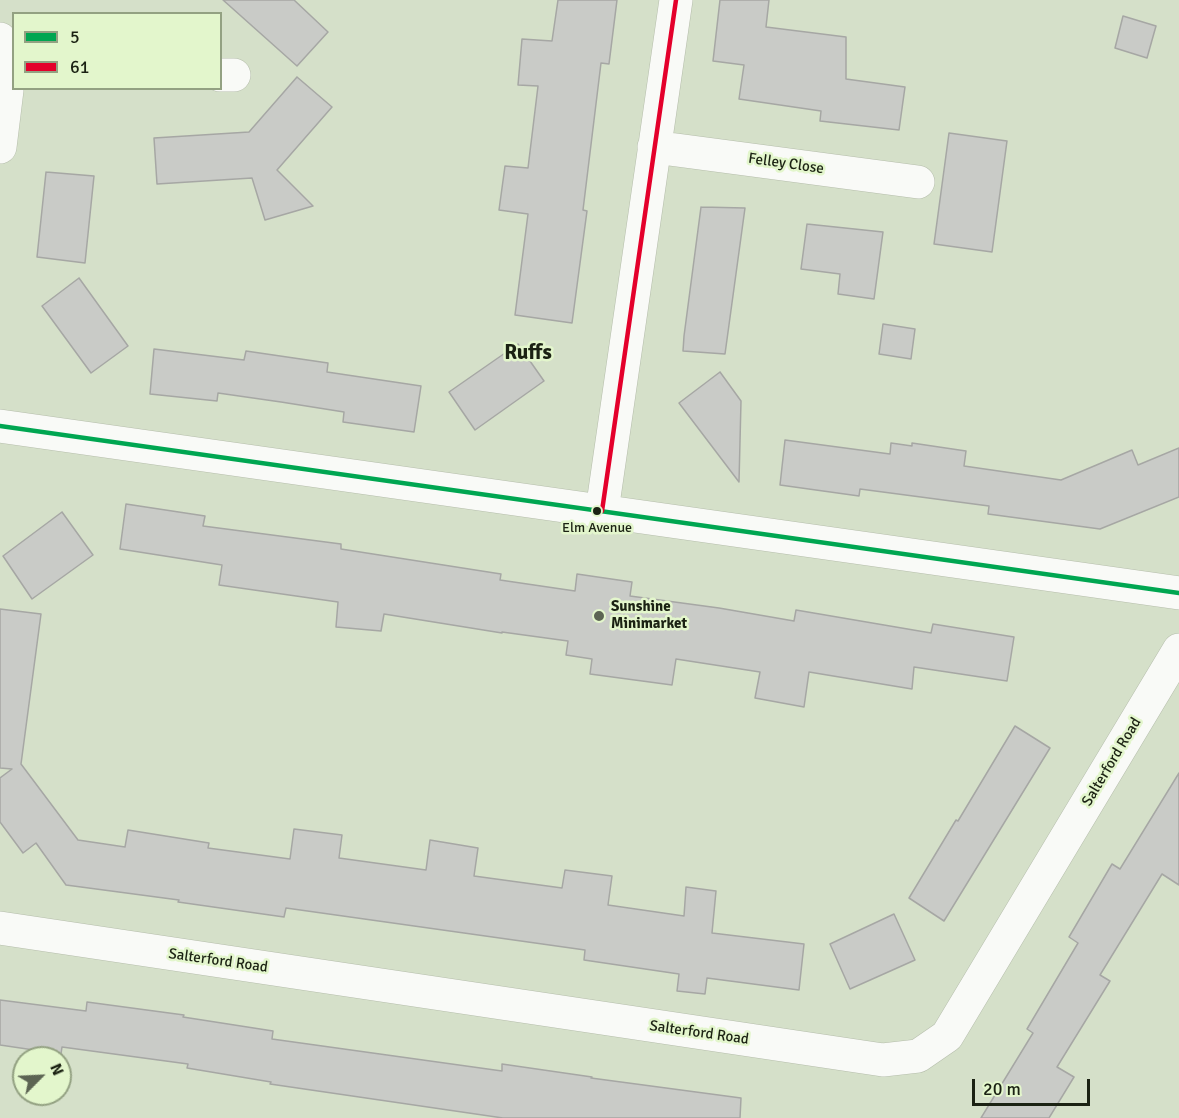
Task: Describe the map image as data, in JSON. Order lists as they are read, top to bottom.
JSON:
{
  "streets": {
    "street": ["Felley Close", "Salterford Road"]
  },
  "districts": ["Ruffs"],
  "places": ["Elm Avenue", "Sunshine Minimarket"],
  "lines": ["transit line 61", "transit line 5"],
  "legend": ["5", "61"],
  "scale_bar": "20 m",
  "north": "top right"
}
